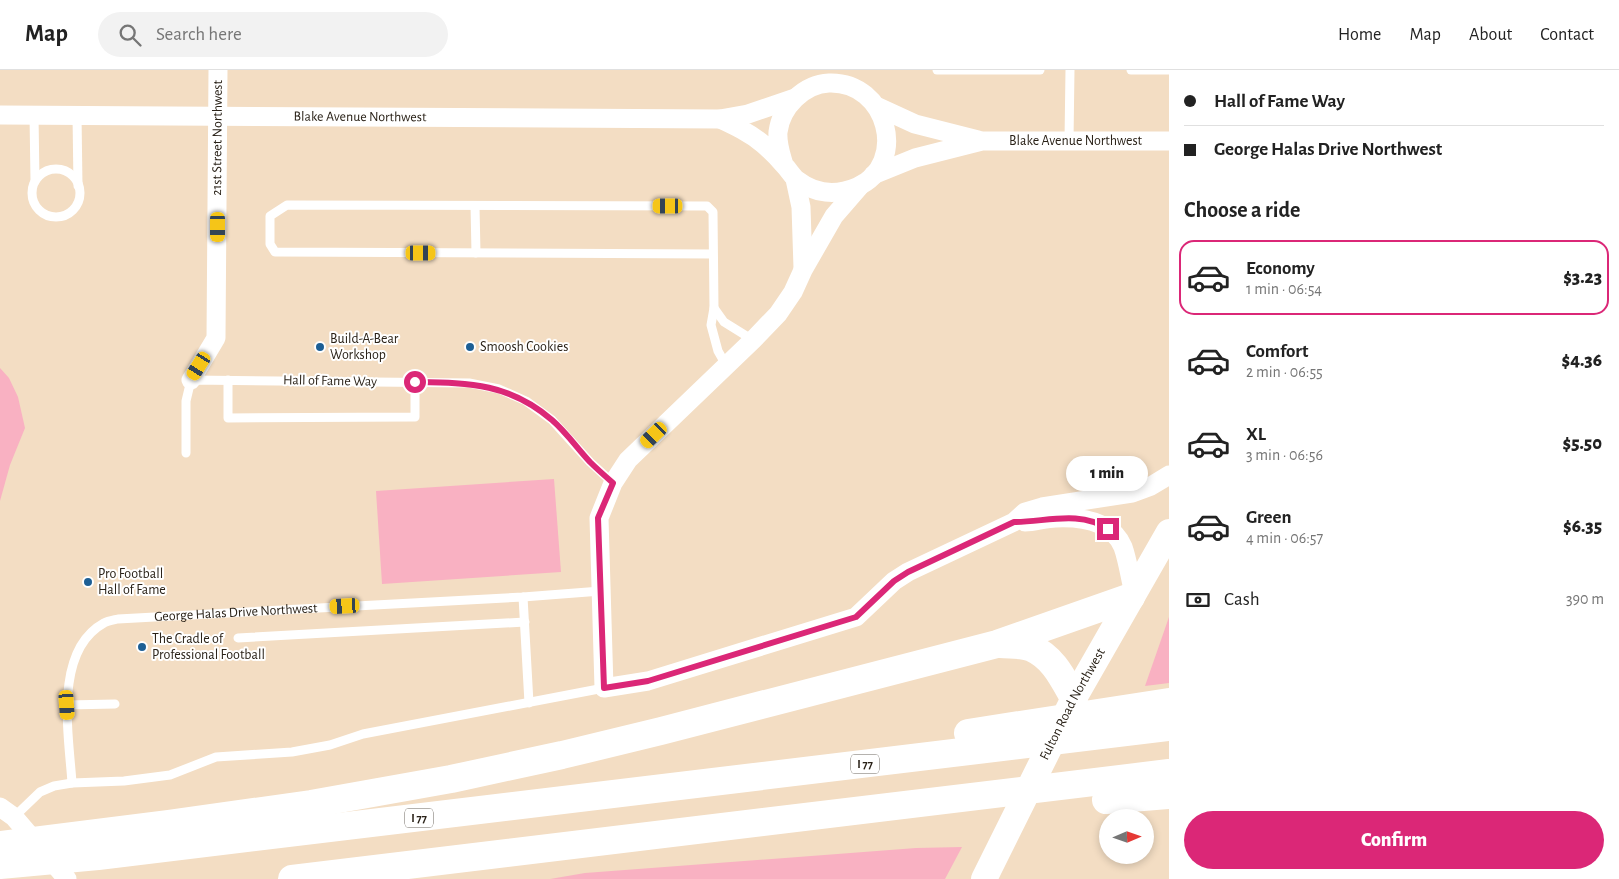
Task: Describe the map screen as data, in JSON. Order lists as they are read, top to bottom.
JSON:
{
  "streets": {
    "highway": ["I 77"],
    "main road": ["Fulton Road Northwest"],
    "street": ["Blake Avenue Northwest", "21st Street Northwest"],
    "lane": ["Hall of Fame Way", "George Halas Drive Northwest"]
  },
  "crossings": [
    ["Blake Avenue Northwest", "21st Street Northwest"],
    ["21st Street Northwest", "Hall of Fame Way"]
  ],
  "places": [
    "Build-A-Bear Workshop",
    "Smoosh Cookies",
    "Pro Football Hall of Fame",
    "The Cradle of Professional Football"
  ],
  "north": "right",
  "page": {
    "header": "Map",
    "search": "Search here",
    "nav": [
      "Home",
      "Map",
      "About",
      "Contact"
    ],
    "banner": ["Hall of Fame Way", "George Halas Drive Northwest"],
    "heading": "Choose a ride",
    "list": [
      {
        "name": "Economy",
        "note": "1 min · 06:54",
        "value": "$3.23"
      },
      {
        "name": "Comfort",
        "note": "2 min · 06:55",
        "value": "$4.36"
      },
      {
        "name": "XL",
        "note": "3 min · 06:56",
        "value": "$5.50"
      },
      {
        "name": "Green",
        "note": "4 min · 06:57",
        "value": "$6.35"
      }
    ],
    "bubble": "1 min",
    "pay": ["Cash", "390 m"],
    "buttons": "Confirm"
  }
}
